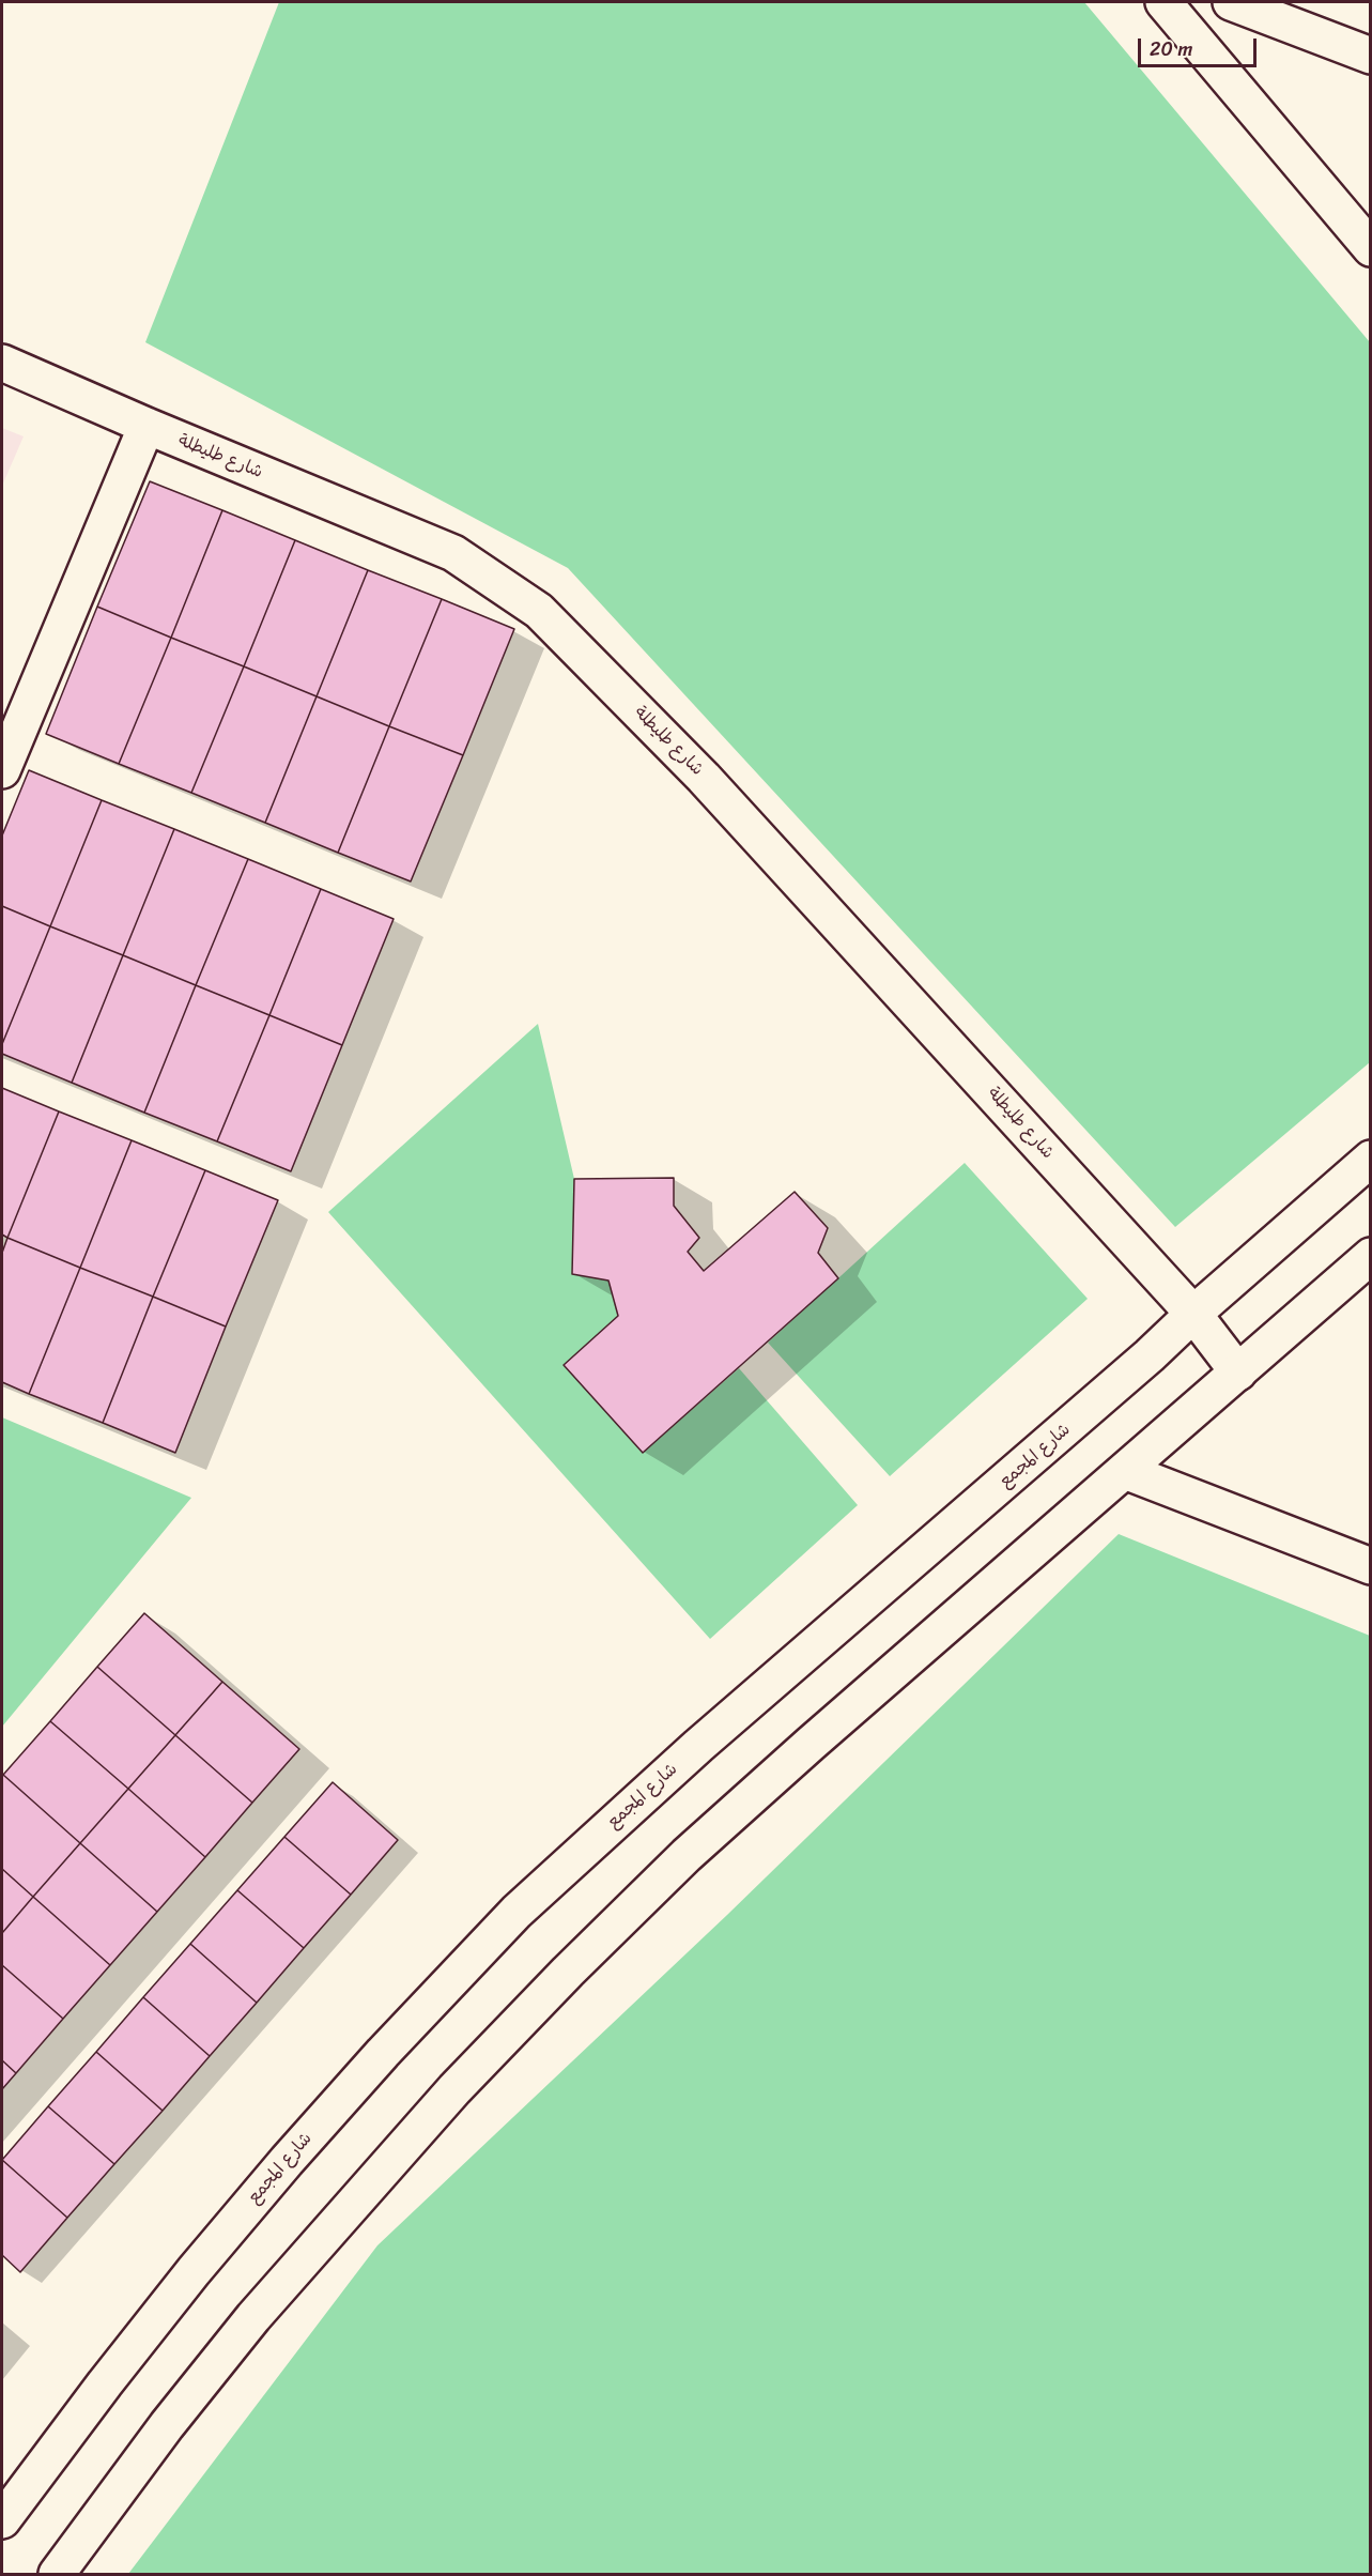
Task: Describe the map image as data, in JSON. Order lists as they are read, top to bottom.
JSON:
{
  "streets": {
    "street": ["شارع طليطلة", "شارع المجمع"]
  },
  "crossings": [
    ["شارع طليطلة", "شارع المجمع"]
  ],
  "scale_bar": "20 m"
}
